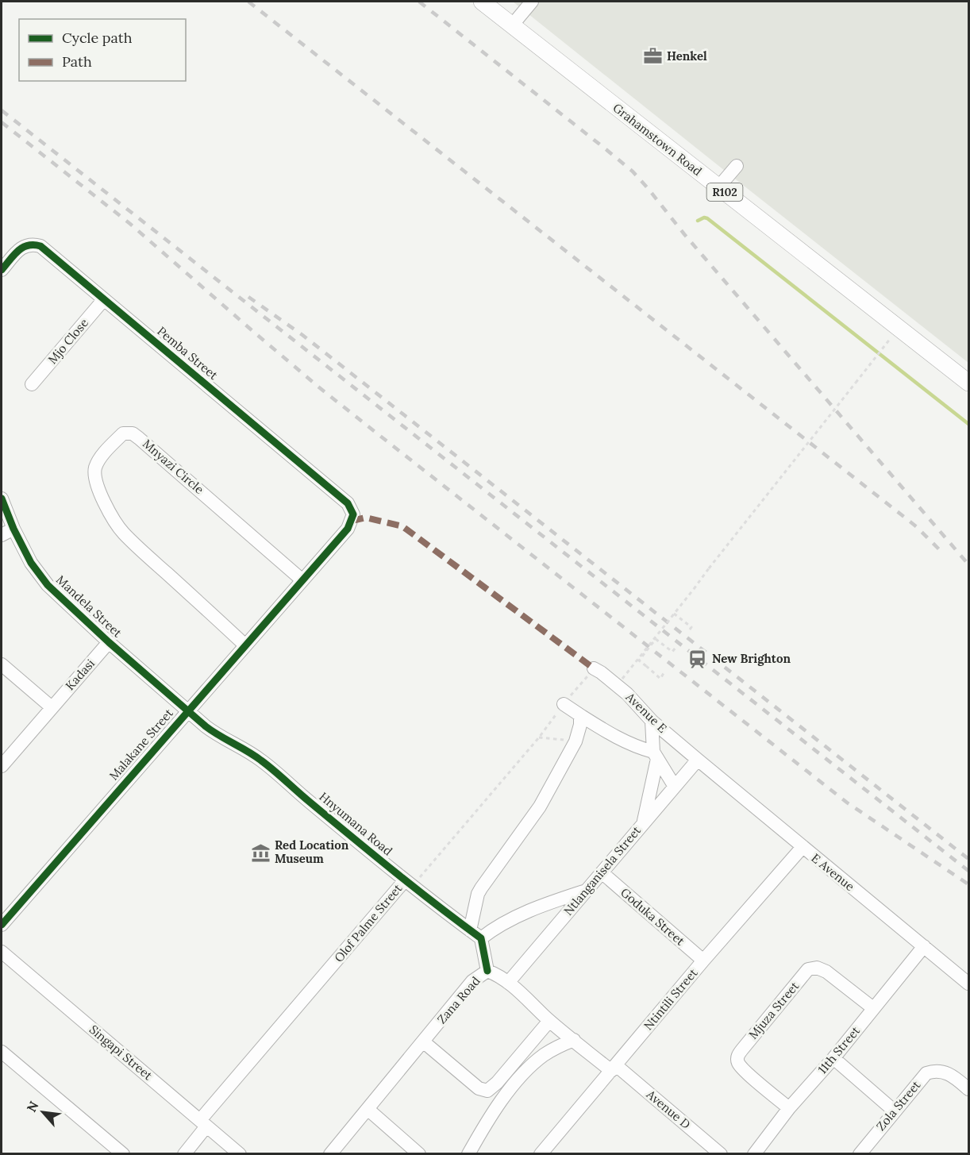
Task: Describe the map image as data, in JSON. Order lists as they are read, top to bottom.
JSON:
{
  "streets": {
    "main road": ["Grahamstown Road", "R102"],
    "street": [
      "Mjo Close",
      "Pemba Street",
      "Mnyazi Circle",
      "Mandela Street",
      "Kadasi",
      "Avenue E",
      "Malakane Street",
      "Hnyumana Road",
      "Ntlanganisela Street",
      "E Avenue",
      "Goduka Street",
      "Olof Palme Street",
      "Ntintili Street",
      "Zana Road",
      "Mjuza Street",
      "11th Street",
      "Singapi Street",
      "Zola Street",
      "Avenue D"
    ]
  },
  "crossings": [
    ["Mjo Close", "Pemba Street"],
    ["Pemba Street", "Malakane Street"],
    ["Mnyazi Circle", "Malakane Street"],
    ["Mandela Street", "Kadasi"],
    ["Mandela Street", "Malakane Street"],
    ["Mandela Street", "Hnyumana Road"],
    ["Avenue E", "Ntlanganisela Street"],
    ["Avenue E", "E Avenue"],
    ["Avenue E", "Olof Palme Street"],
    ["Malakane Street", "Hnyumana Road"],
    ["Hnyumana Road", "Olof Palme Street"],
    ["Ntlanganisela Street", "E Avenue"],
    ["Ntlanganisela Street", "Goduka Street"],
    ["Ntlanganisela Street", "Zana Road"],
    ["E Avenue", "Ntintili Street"],
    ["E Avenue", "11th Street"],
    ["Goduka Street", "Ntintili Street"],
    ["Olof Palme Street", "Singapi Street"],
    ["Ntintili Street", "Zana Road"],
    ["Ntintili Street", "Avenue D"],
    ["Zana Road", "Avenue D"],
    ["Mjuza Street", "11th Street"]
  ],
  "places": {
    "office": ["Henkel"],
    "station": ["New Brighton"],
    "museum": ["Red Location Museum"]
  },
  "legend": ["Cycle path", "Path"],
  "north": "top left"
}
